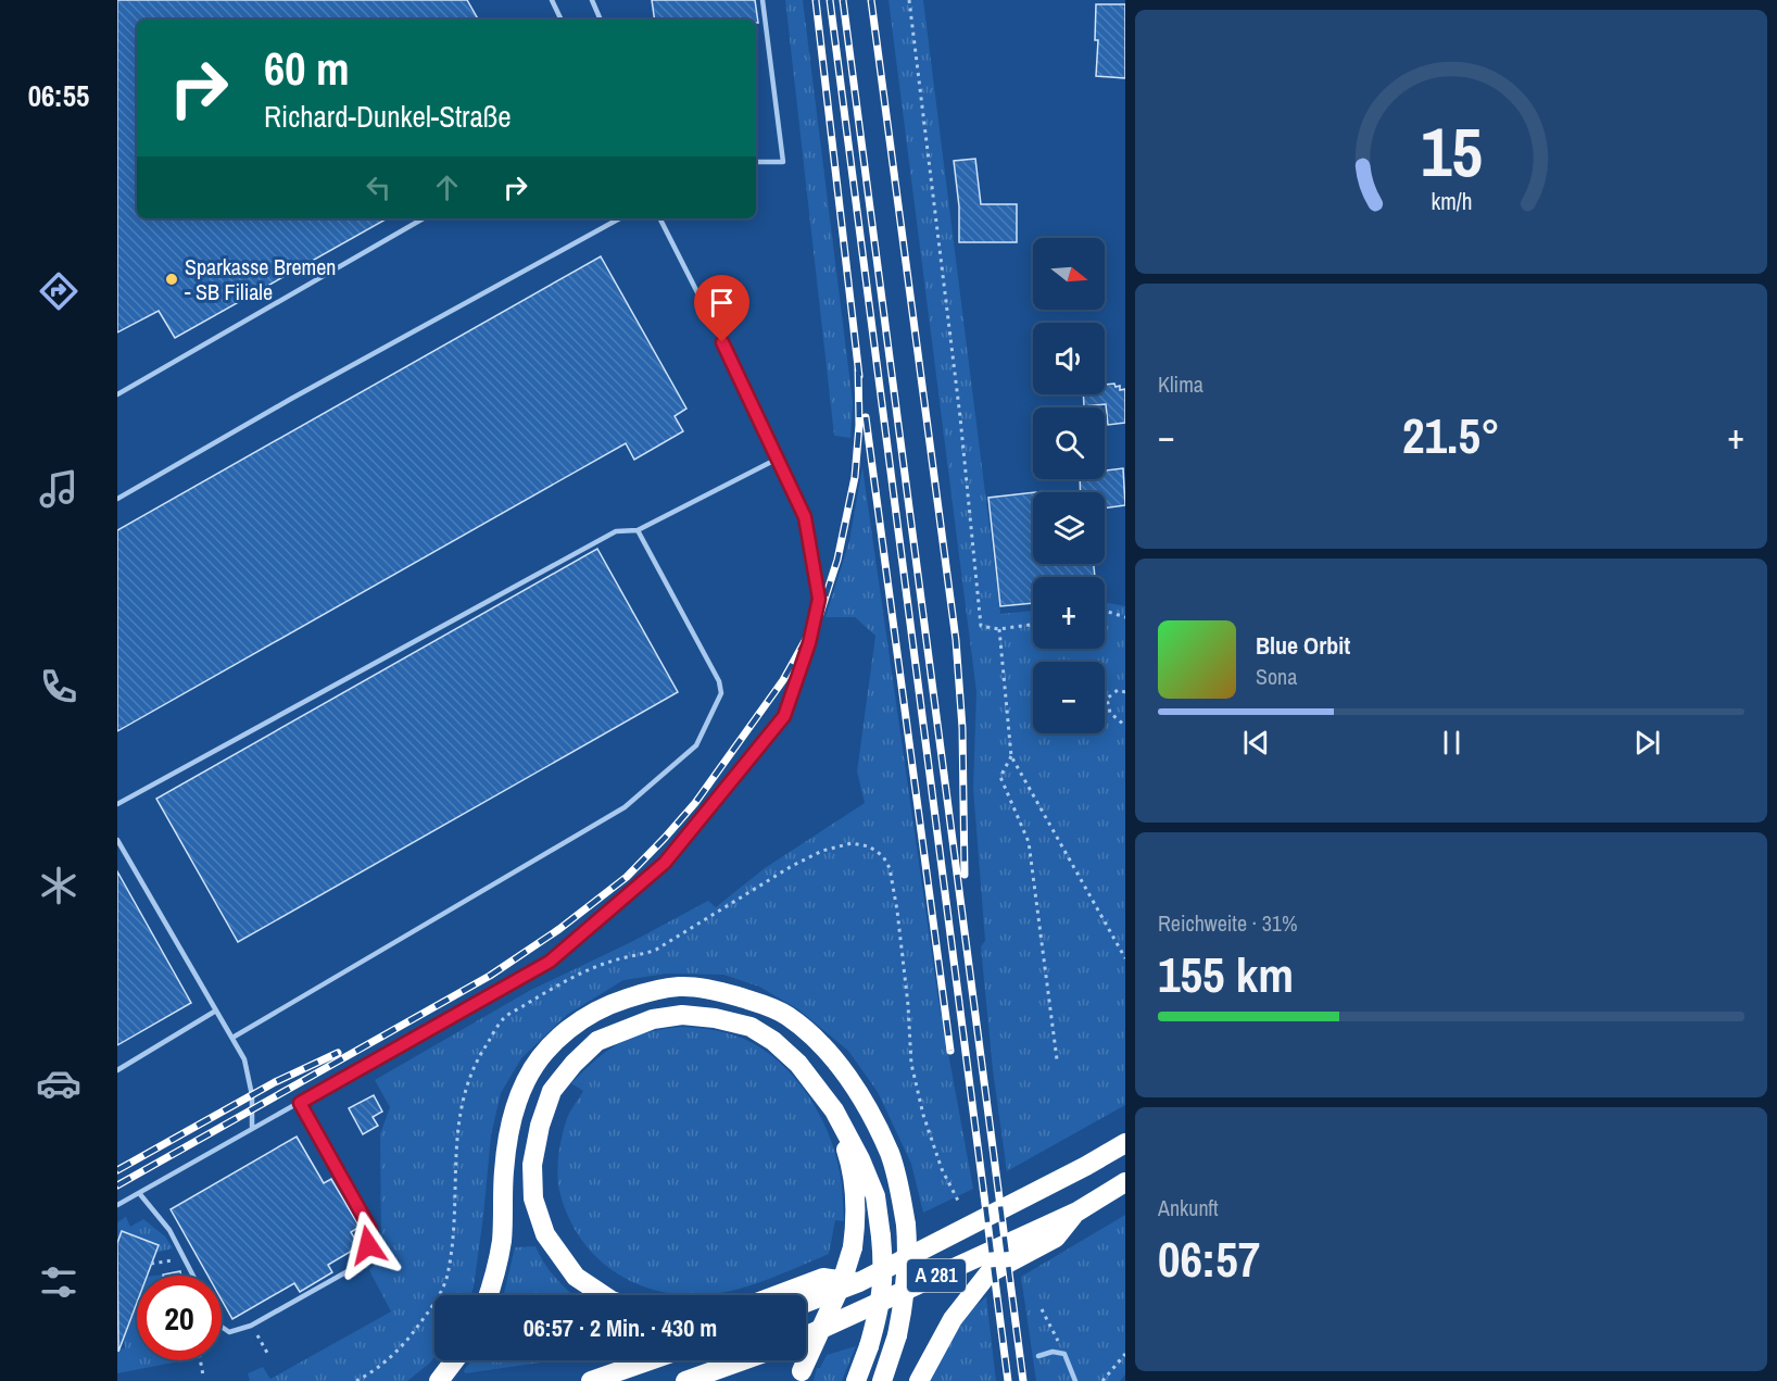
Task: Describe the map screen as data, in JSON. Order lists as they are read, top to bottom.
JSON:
{
  "streets": {
    "highway": ["A 281"]
  },
  "places": ["Sparkasse Bremen - SB Filiale"],
  "north": "right",
  "page": {
    "tabs": "06:55",
    "turn": ["60 m", "Richard-Dunkel-Straße"],
    "map_buttons": ["+", "−"],
    "tile": [
      "Klima",
      ["Reichweite · 31%", "155 km"],
      ["Ankunft", "06:57"]
    ],
    "heat": ["−", "21.5°", "+"],
    "song": ["Blue Orbit", "Sona"],
    "limit": "20",
    "trip": "06:57 · 2 Min. · 430 m",
    "gauge": ["15", "km/h"]
  }
}
